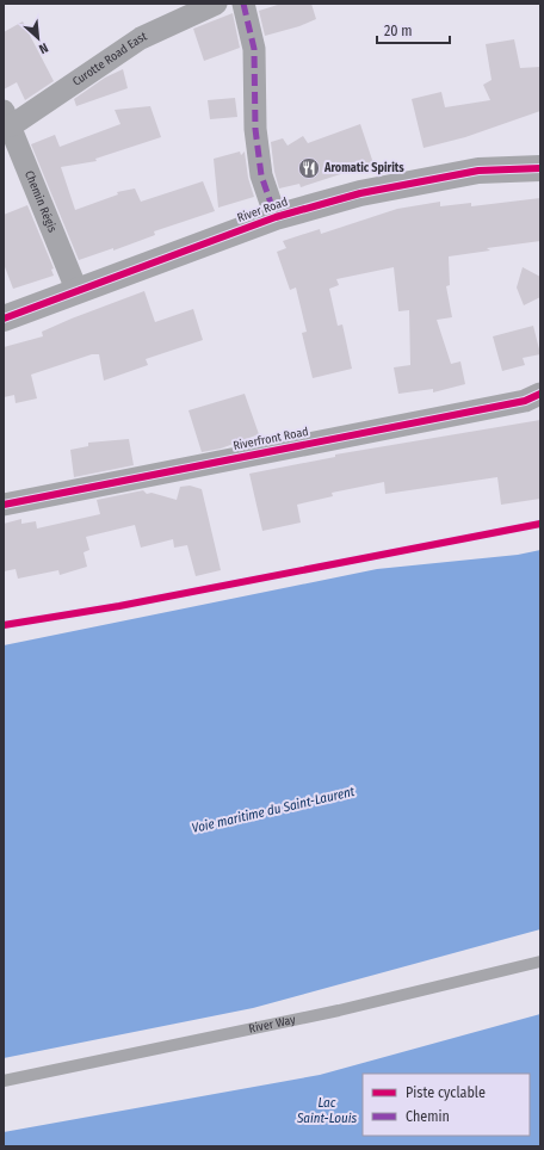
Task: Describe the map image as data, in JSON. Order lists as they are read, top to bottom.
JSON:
{
  "streets": {
    "street": [
      "Curotte Road East",
      "Chemin Régis",
      "River Road",
      "Riverfront Road"
    ],
    "lane": ["River Way"]
  },
  "crossings": [
    ["Curotte Road East", "Chemin Régis"],
    ["Chemin Régis", "River Road"]
  ],
  "water": ["Voie maritime du Saint-Laurent", "Lac Saint-Louis"],
  "places": {
    "restaurant": ["Aromatic Spirits"]
  },
  "legend": ["Piste cyclable", "Chemin"],
  "scale_bar": "20 m",
  "north": "bottom right"
}
